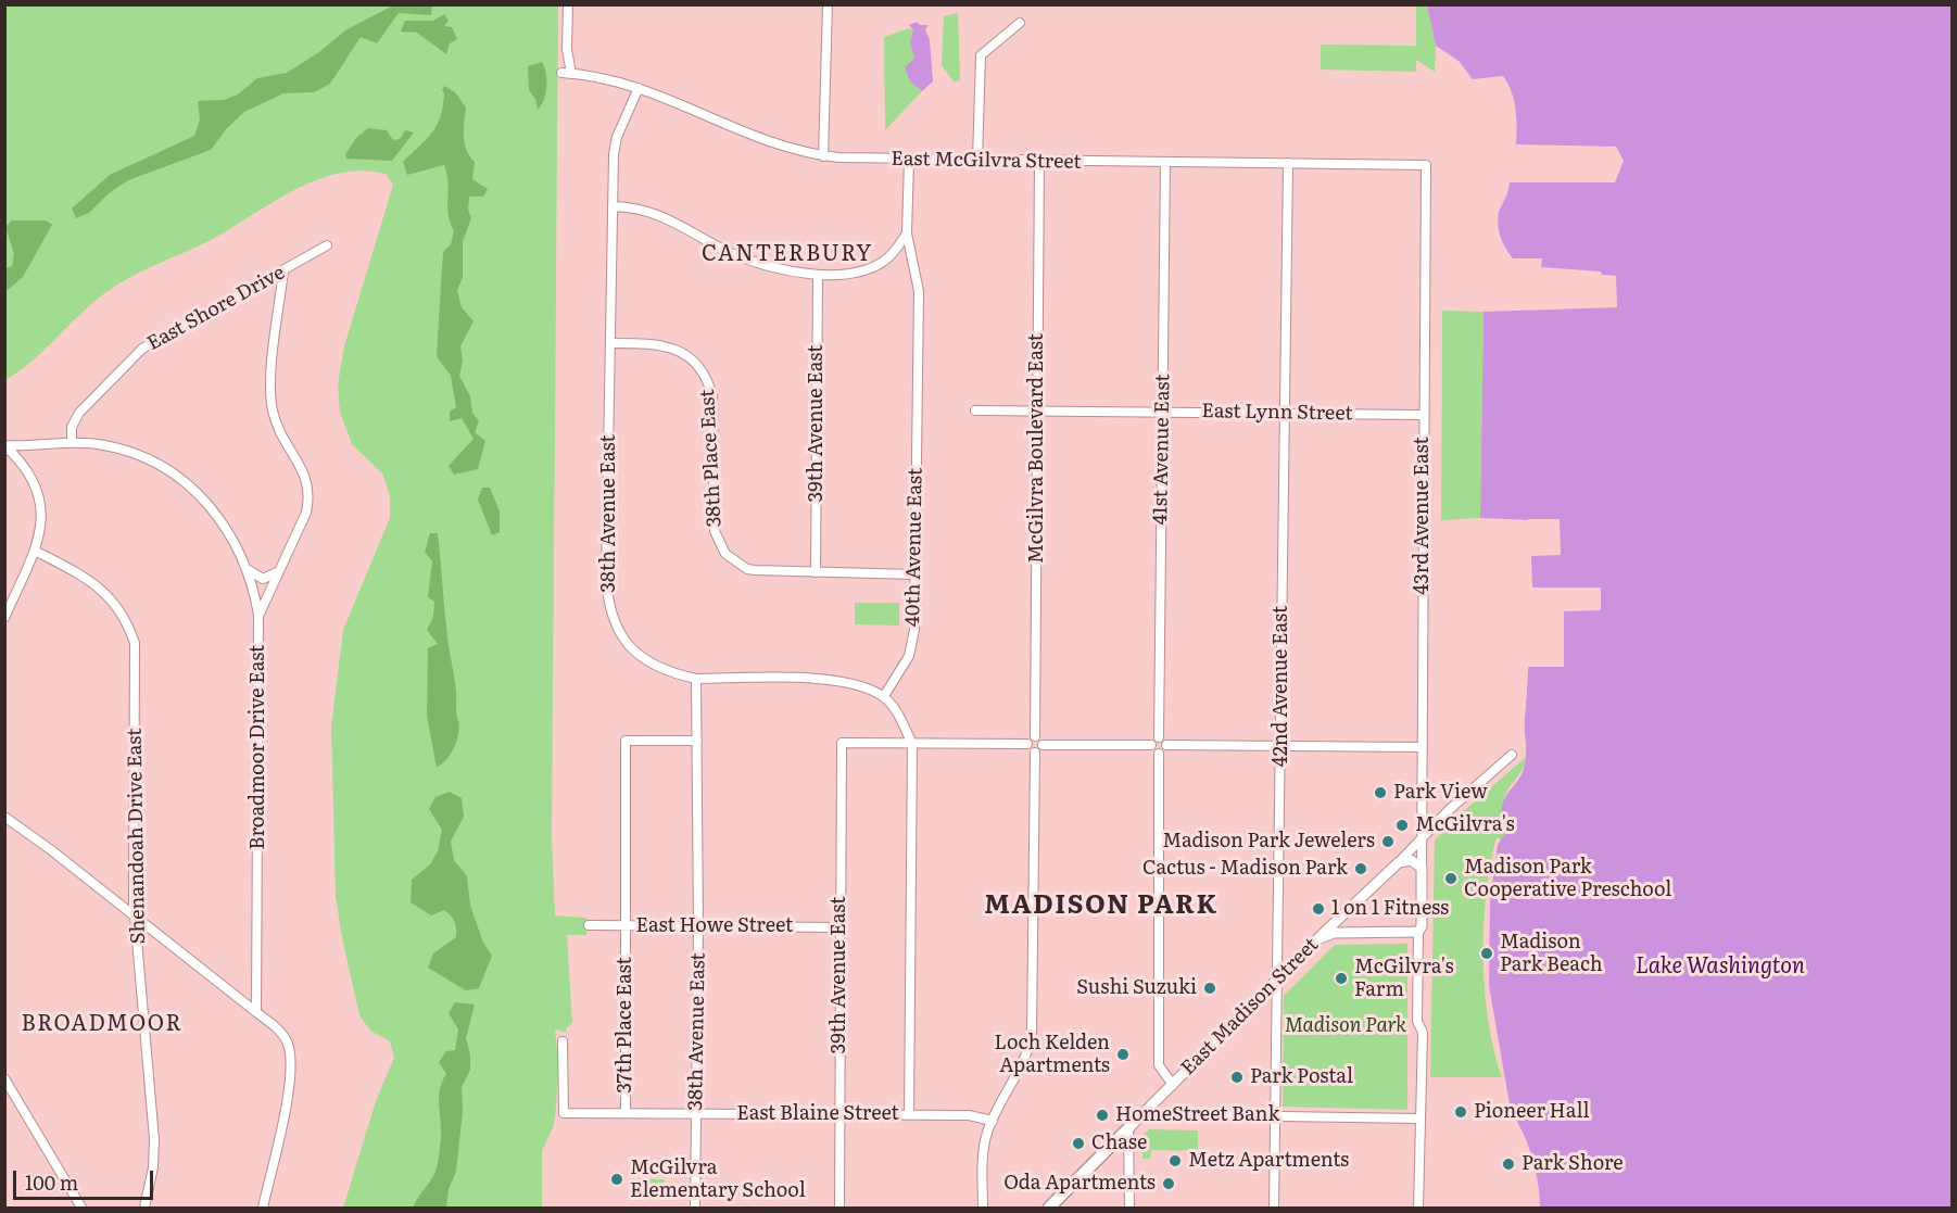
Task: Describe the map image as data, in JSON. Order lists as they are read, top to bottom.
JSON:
{
  "streets": {
    "main road": ["East Madison Street"],
    "street": [
      "East McGilvra Street",
      "East Shore Drive",
      "East Lynn Street",
      "39th Avenue East",
      "McGilvra Boulevard East",
      "41st Avenue East",
      "38th Place East",
      "38th Avenue East",
      "43rd Avenue East",
      "40th Avenue East",
      "42nd Avenue East",
      "Broadmoor Drive East",
      "Shenandoah Drive East",
      "East Howe Street",
      "37th Place East",
      "East Blaine Street"
    ]
  },
  "crossings": [
    ["East McGilvra Street", "McGilvra Boulevard East"],
    ["East McGilvra Street", "41st Avenue East"],
    ["East McGilvra Street", "38th Avenue East"],
    ["East McGilvra Street", "43rd Avenue East"],
    ["East McGilvra Street", "40th Avenue East"],
    ["East McGilvra Street", "42nd Avenue East"],
    ["East Shore Drive", "Broadmoor Drive East"],
    ["East Lynn Street", "McGilvra Boulevard East"],
    ["East Lynn Street", "41st Avenue East"],
    ["East Lynn Street", "43rd Avenue East"],
    ["East Lynn Street", "42nd Avenue East"],
    ["39th Avenue East", "38th Place East"],
    ["39th Avenue East", "East Howe Street"],
    ["39th Avenue East", "East Blaine Street"],
    ["38th Place East", "38th Avenue East"],
    ["38th Avenue East", "East Howe Street"],
    ["38th Avenue East", "37th Place East"],
    ["38th Avenue East", "East Blaine Street"],
    ["43rd Avenue East", "East Madison Street"],
    ["42nd Avenue East", "East Madison Street"],
    ["East Howe Street", "37th Place East"],
    ["37th Place East", "East Blaine Street"]
  ],
  "districts": ["CANTERBURY", "MADISON PARK", "BROADMOOR"],
  "water": ["Lake Washington"],
  "parks": ["Madison Park"],
  "places": [
    "Park View",
    "McGilvra's",
    "Madison Park Jewelers",
    "Cactus - Madison Park",
    "Madison Park Cooperative Preschool",
    "1 on 1 Fitness",
    "Madison Park Beach",
    "McGilvra's Farm",
    "Sushi Suzuki",
    "Loch Kelden Apartments",
    "Park Postal",
    "Pioneer Hall",
    "HomeStreet Bank",
    "Chase",
    "Metz Apartments",
    "Park Shore",
    "McGilvra Elementary School",
    "Oda Apartments"
  ],
  "scale_bar": "100 m"
}
